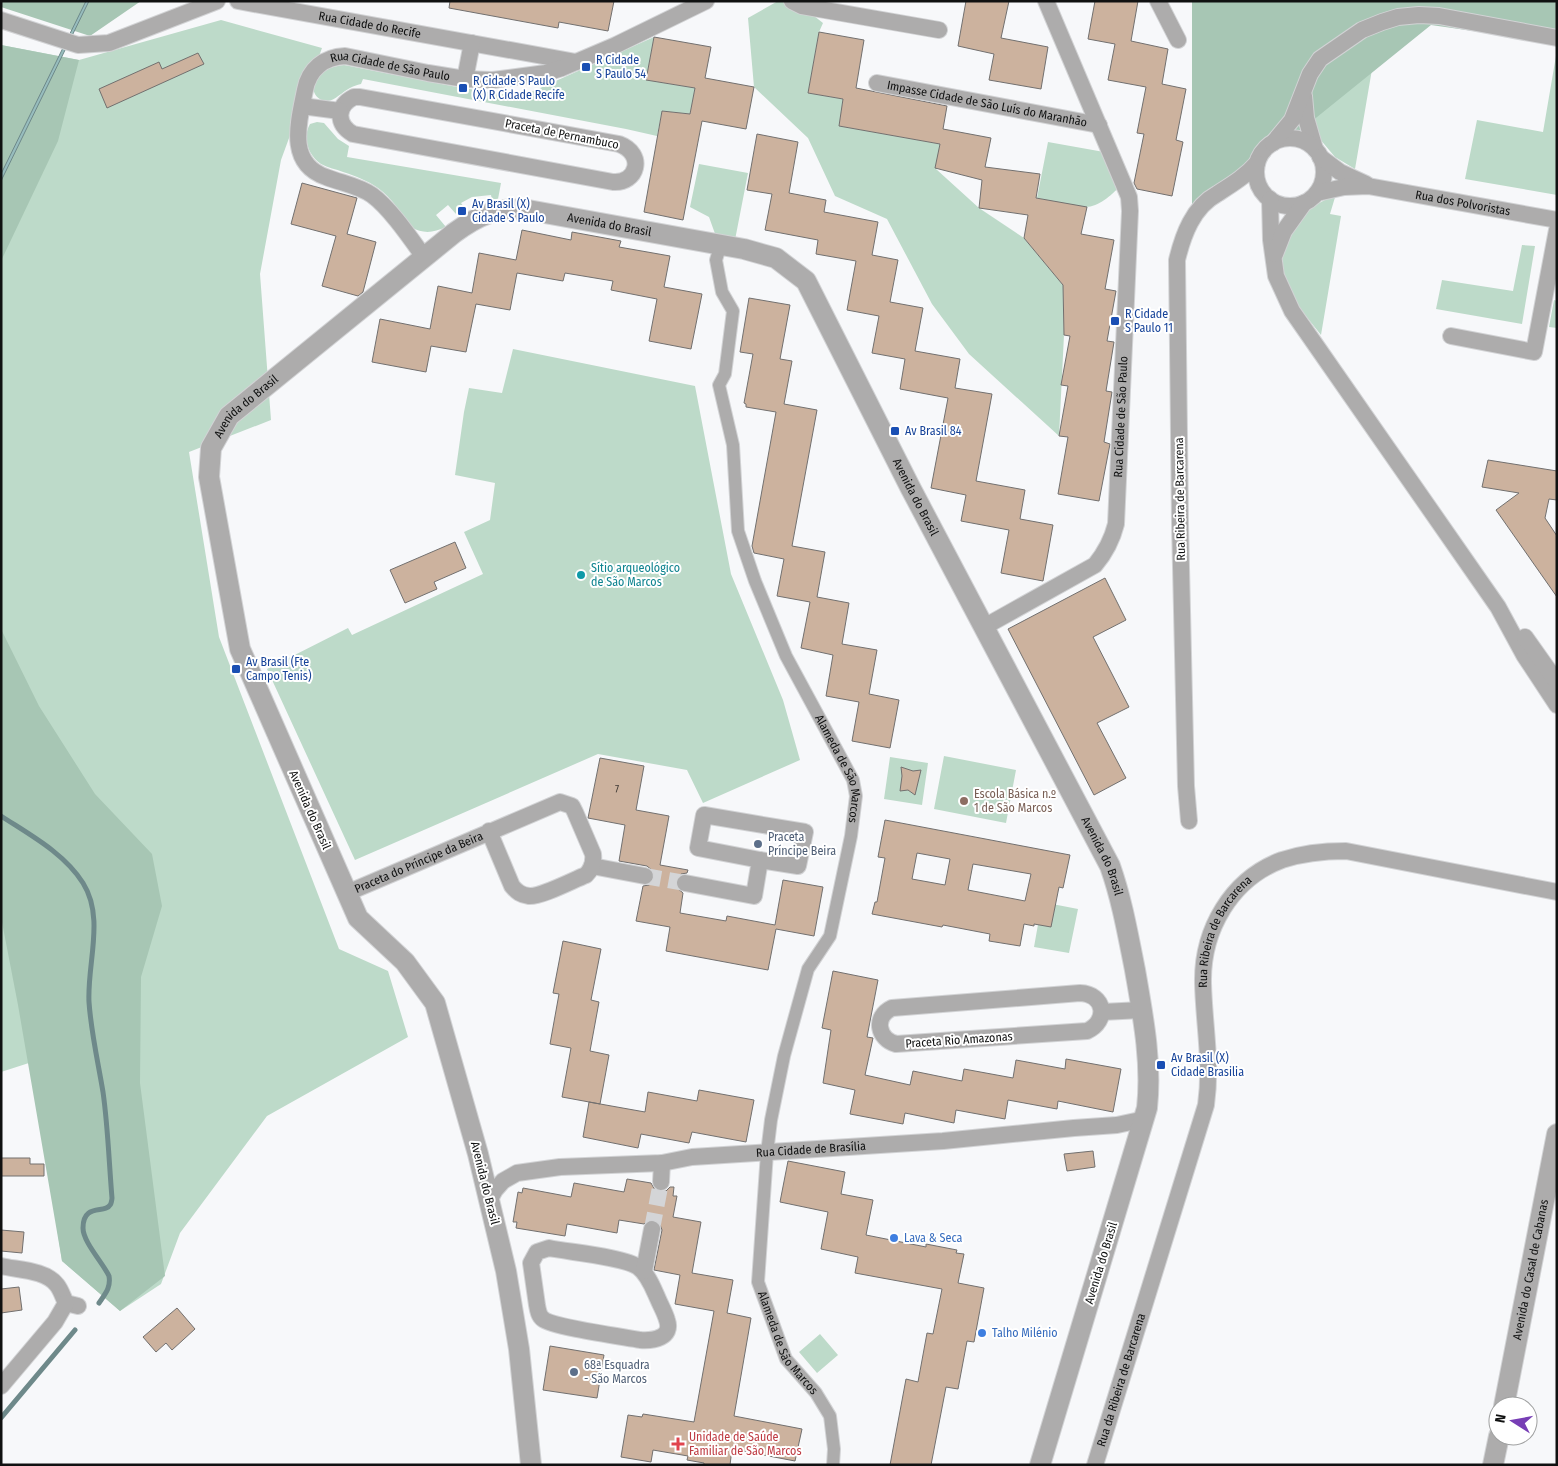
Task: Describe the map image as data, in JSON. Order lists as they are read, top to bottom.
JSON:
{
  "streets": {
    "street": [
      "Rua Cidade do Recife",
      "Rua Cidade de São Paulo",
      "Impasse Cidade de São Luís do Maranhão",
      "Praceta de Pernambuco",
      "Rua dos Polvoristas",
      "Avenida do Brasil",
      "Rua Ribeira de Barcarena",
      "Alameda de São Marcos",
      "Praceta do Príncipe da Beira",
      "Praceta Rio Amazonas",
      "Rua Cidade de Brasília",
      "Avenida do Casal de Cabanas",
      "Rua da Ribeira de Barcarena"
    ]
  },
  "crossings": [
    ["Rua Cidade do Recife", "Rua Cidade de São Paulo"],
    ["Rua Cidade de São Paulo", "Impasse Cidade de São Luís do Maranhão"],
    ["Rua Cidade de São Paulo", "Avenida do Brasil"],
    ["Rua dos Polvoristas", "Rua Ribeira de Barcarena"],
    ["Avenida do Brasil", "Alameda de São Marcos"],
    ["Avenida do Brasil", "Praceta do Príncipe da Beira"],
    ["Avenida do Brasil", "Rua Cidade de Brasília"],
    ["Rua Ribeira de Barcarena", "Rua da Ribeira de Barcarena"],
    ["Alameda de São Marcos", "Rua Cidade de Brasília"]
  ],
  "places": {
    "transit": [
      "R Cidade S Paulo 54",
      "R Cidade S Paulo (X) R Cidade Recife",
      "Av Brasil (X) Cidade S Paulo",
      "R Cidade S Paulo 11",
      "Av Brasil 84",
      "Av Brasil (Fte Campo Tenis)",
      "Av Brasil (X) Cidade Brasilia"
    ],
    "other": [
      "Sítio arqueológico de São Marcos",
      "Escola Básica n.º 1 de São Marcos",
      "Praceta Príncipe Beira",
      "Lava & Seca",
      "Talho Milénio",
      "68ª Esquadra - São Marcos"
    ],
    "health": ["Unidade de Saúde Familiar de São Marcos"]
  },
  "house_numbers": ["7"],
  "north": "left"
}
